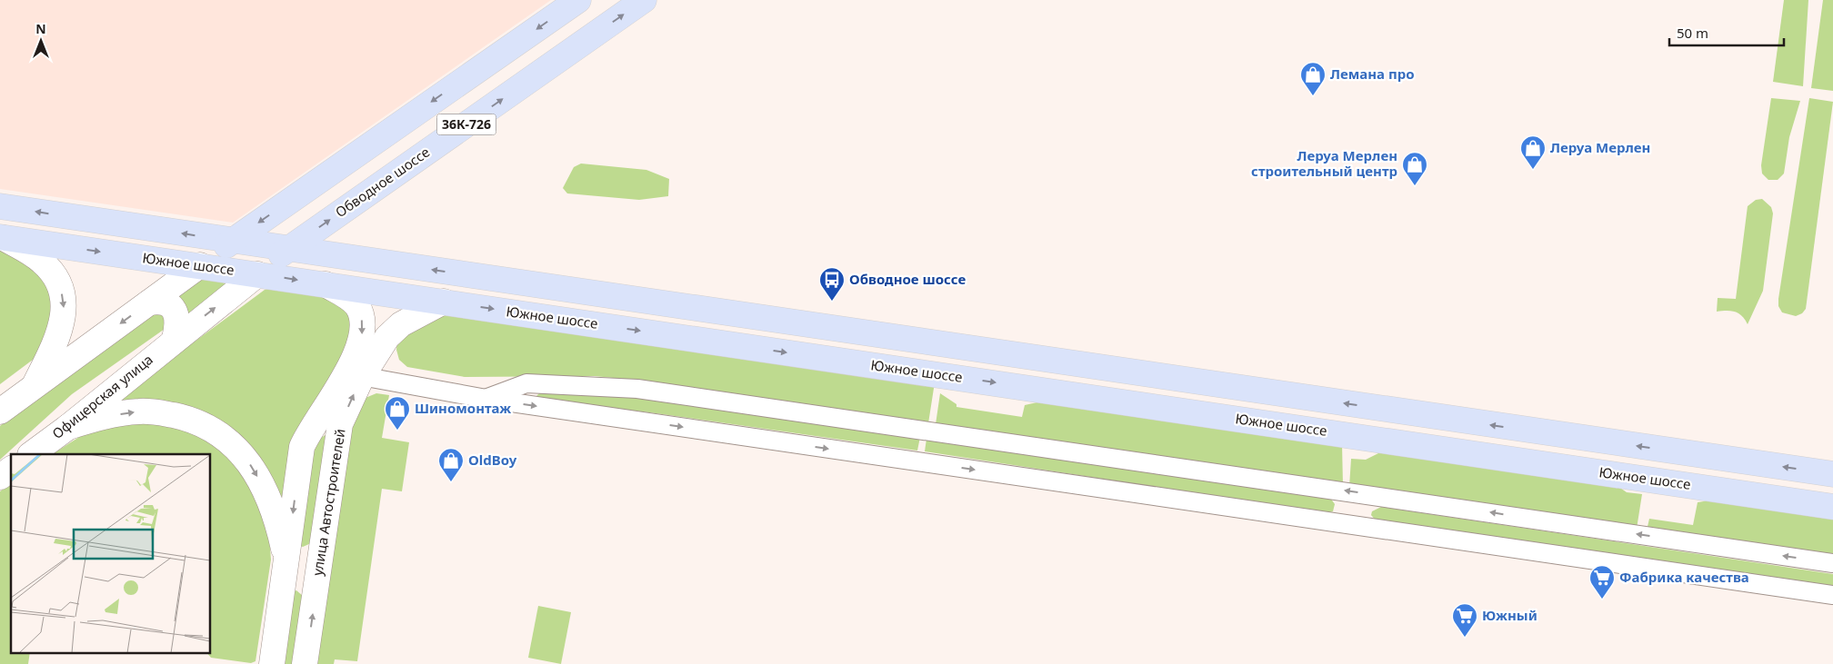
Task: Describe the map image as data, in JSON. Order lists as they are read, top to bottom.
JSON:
{
  "streets": {
    "main road": [
      "36К-726",
      "Обводное шоссе",
      "Южное шоссе",
      "Офицерская улица",
      "улица Автостроителей"
    ]
  },
  "crossings": [
    ["Обводное шоссе", "Южное шоссе"],
    ["Обводное шоссе", "Офицерская улица"],
    ["Южное шоссе", "Офицерская улица"],
    ["Южное шоссе", "улица Автостроителей"],
    ["Офицерская улица", "улица Автостроителей"]
  ],
  "places": {
    "shop": [
      "Лемана про",
      "Леруа Мерлен",
      "Леруа Мерлен строительный центр",
      "Шиномонтаж",
      "OldBoy"
    ],
    "bus stop": ["Обводное шоссе"],
    "supermarket": ["Фабрика качества", "Южный"]
  },
  "scale_bar": "50 m",
  "north": "top"
}
